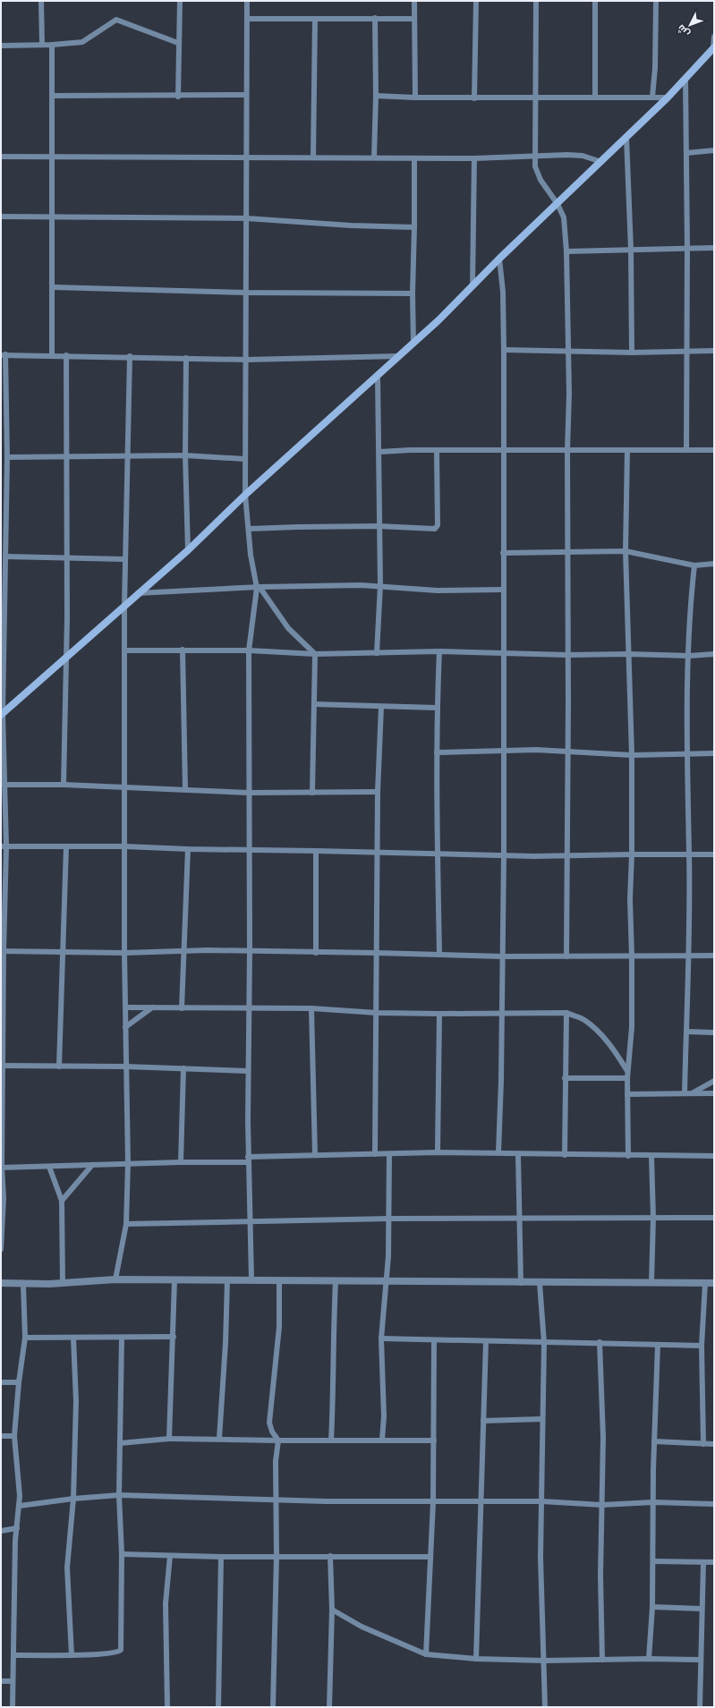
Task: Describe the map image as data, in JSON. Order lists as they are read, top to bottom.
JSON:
{
  "north": "bottom left"
}
